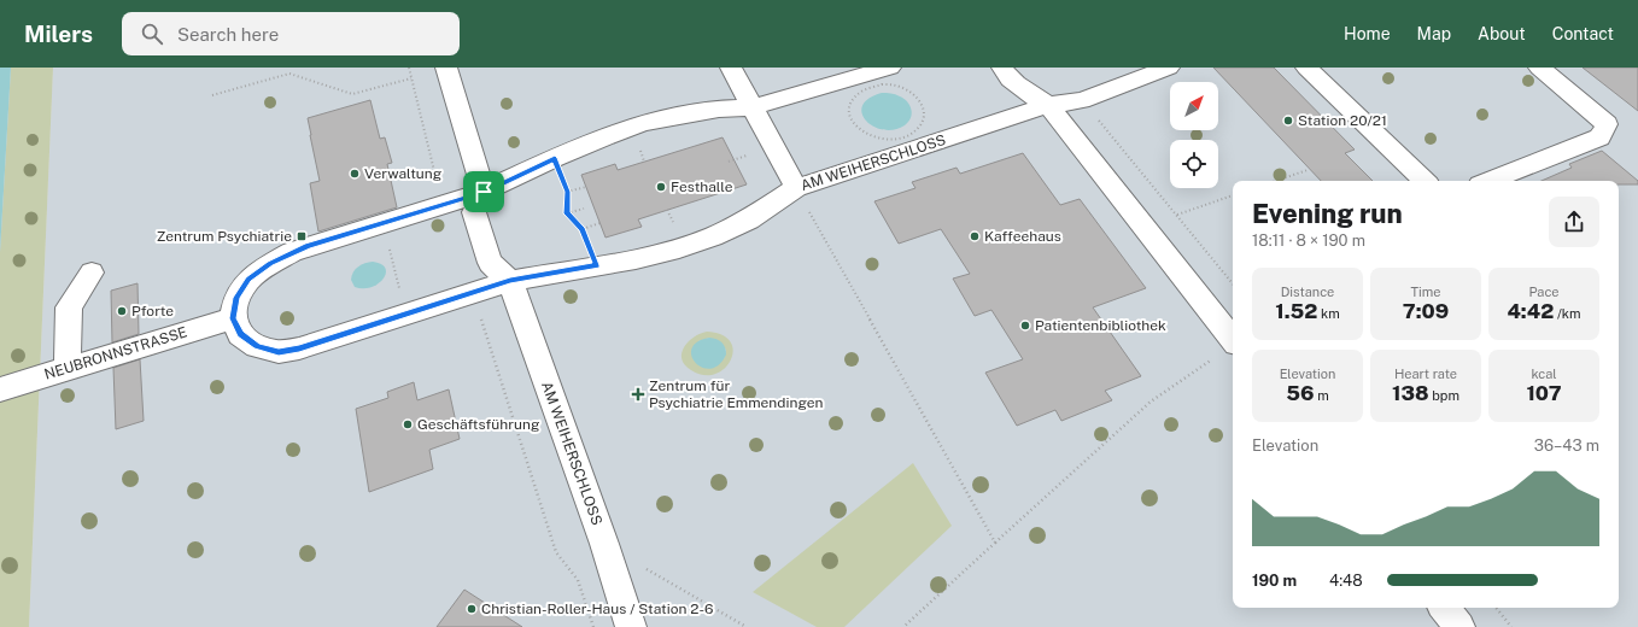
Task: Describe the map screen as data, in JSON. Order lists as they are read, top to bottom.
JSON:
{
  "streets": {
    "street": ["AM WEIHERSCHLOSS", "NEUBRONNSTRASSE"]
  },
  "crossings": [
    ["AM WEIHERSCHLOSS", "NEUBRONNSTRASSE"]
  ],
  "places": {
    "other": [
      "Station 20/21",
      "Verwaltung",
      "Festhalle",
      "Kaffeehaus",
      "Pforte",
      "Patientenbibliothek",
      "Geschäftsführung",
      "Christian-Roller-Haus / Station 2-6"
    ],
    "transit": ["Zentrum Psychiatrie"],
    "health": ["Zentrum für Psychiatrie Emmendingen"]
  },
  "north": "top right",
  "page": {
    "header": "Milers",
    "search": "Search here",
    "nav": [
      "Home",
      "Map",
      "About",
      "Contact"
    ],
    "heading": ["Evening run", "18:11 · 8 × 190 m"],
    "stats": [
      ["Distance", "1.52 km"],
      ["Time", "7:09"],
      ["Pace", "4:42 /km"],
      ["Elevation", "56 m"],
      ["Heart rate", "138 bpm"],
      ["kcal", "107"]
    ],
    "chart": ["Elevation", "36–43 m"],
    "list": [
      {
        "name": "190 m",
        "note": "4:48"
      }
    ]
  }
}
